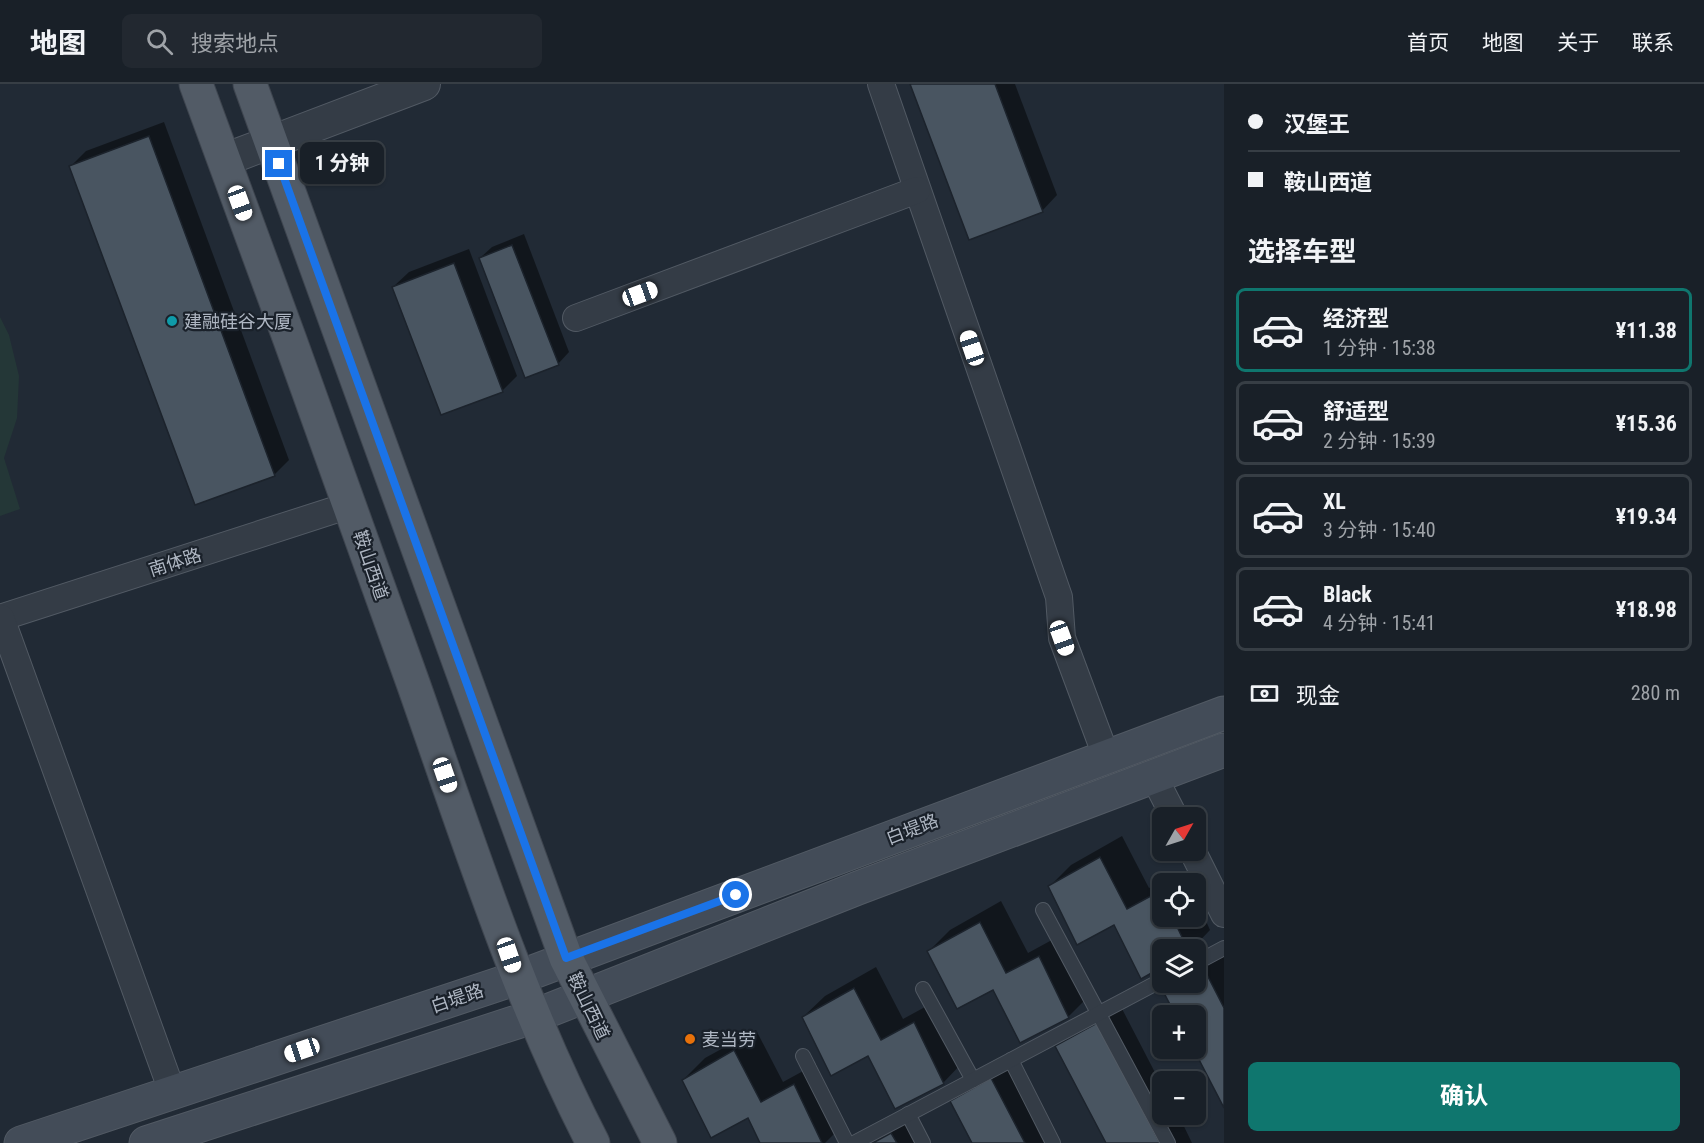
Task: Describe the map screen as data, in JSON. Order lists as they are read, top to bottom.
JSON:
{
  "streets": {
    "main road": ["鞍山西道", "白堤路"],
    "street": ["南体路"]
  },
  "crossings": [
    ["南体路", "鞍山西道"],
    ["鞍山西道", "白堤路"]
  ],
  "places": ["建融硅谷大厦", "麦当劳"],
  "north": "top right",
  "page": {
    "header": "地图",
    "search": "搜索地点",
    "nav": [
      "首页",
      "地图",
      "关于",
      "联系"
    ],
    "banner": ["汉堡王", "鞍山西道"],
    "bubble": "1 分钟",
    "heading": "选择车型",
    "list": [
      {
        "name": "经济型",
        "note": "1 分钟 · 15:38",
        "value": "¥11.38"
      },
      {
        "name": "舒适型",
        "note": "2 分钟 · 15:39",
        "value": "¥15.36"
      },
      {
        "name": "XL",
        "note": "3 分钟 · 15:40",
        "value": "¥19.34"
      },
      {
        "name": "Black",
        "note": "4 分钟 · 15:41",
        "value": "¥18.98"
      }
    ],
    "pay": ["现金", "280 m"],
    "map_buttons": ["+", "−"],
    "buttons": "确认"
  }
}
